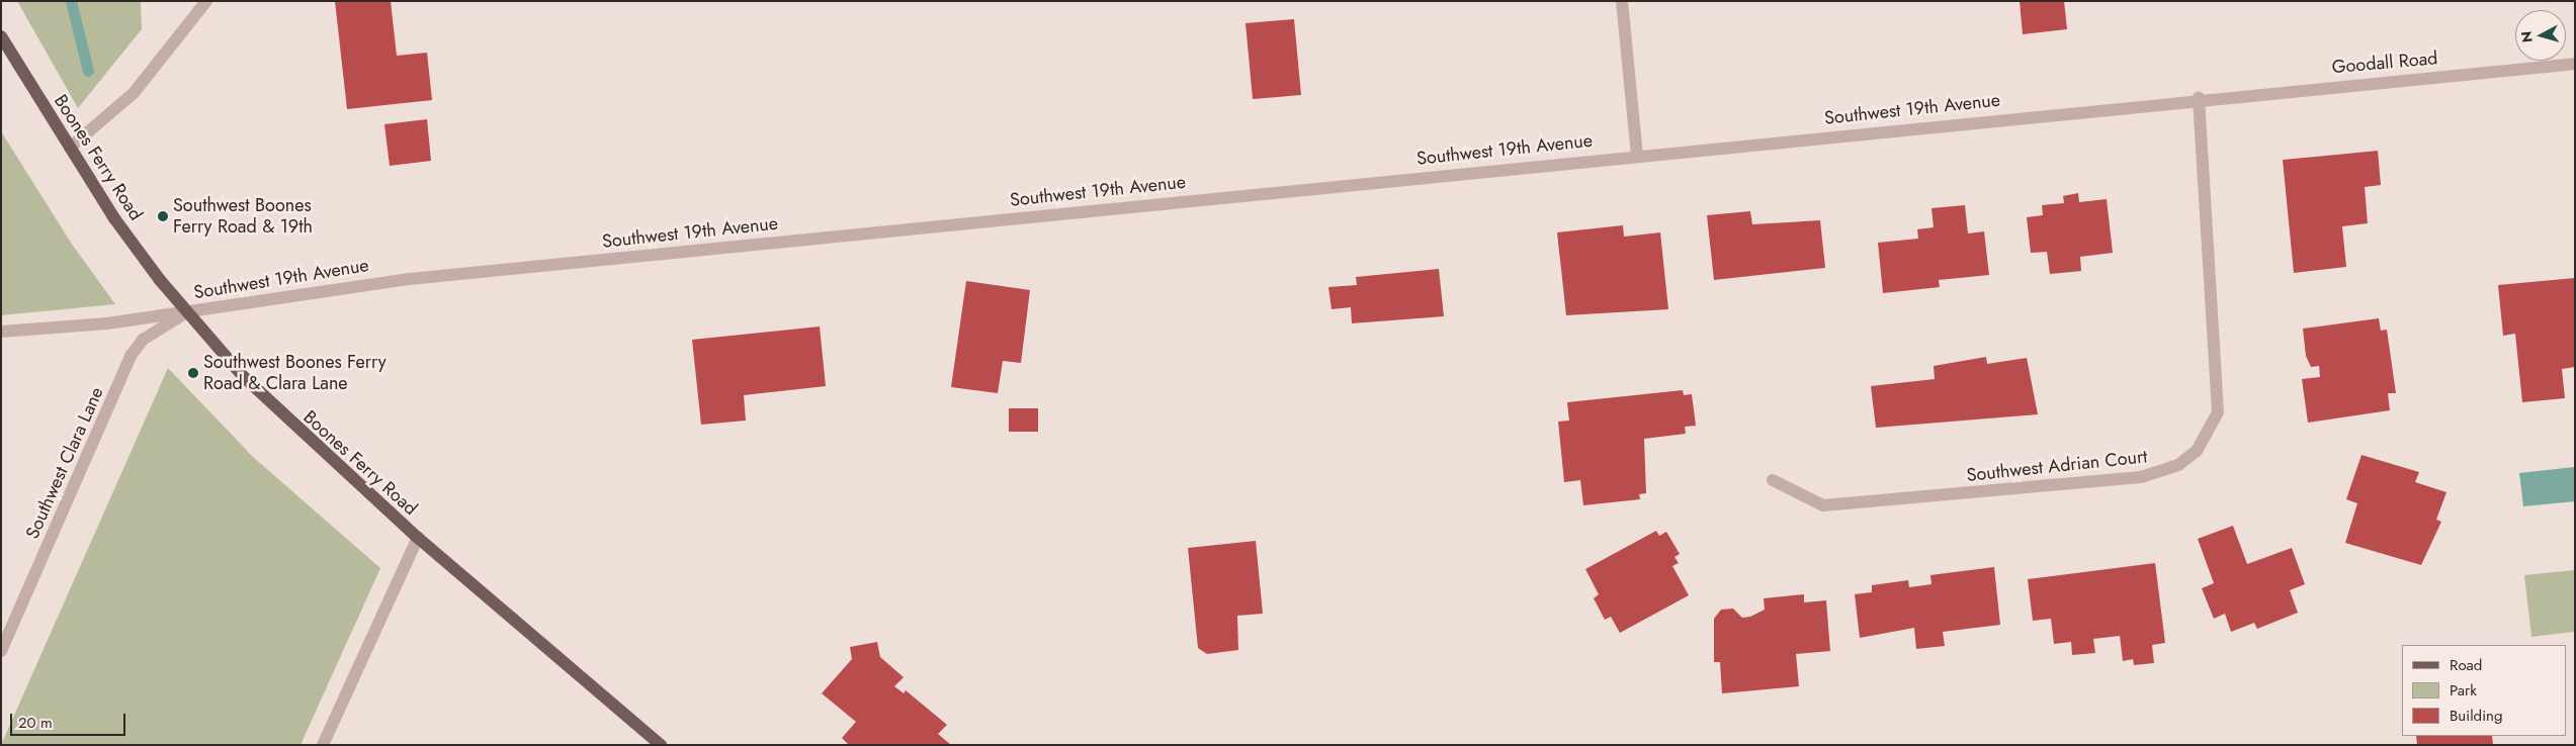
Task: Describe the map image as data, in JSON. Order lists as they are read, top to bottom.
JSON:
{
  "streets": {
    "main road": ["Boones Ferry Road"],
    "street": [
      "Goodall Road",
      "Southwest 19th Avenue",
      "Southwest Clara Lane",
      "Southwest Adrian Court"
    ]
  },
  "crossings": [
    ["Goodall Road", "Southwest 19th Avenue"],
    ["Goodall Road", "Southwest Adrian Court"],
    ["Southwest 19th Avenue", "Boones Ferry Road"],
    ["Southwest 19th Avenue", "Southwest Clara Lane"],
    ["Southwest 19th Avenue", "Southwest Adrian Court"],
    ["Boones Ferry Road", "Southwest Clara Lane"]
  ],
  "places": ["Southwest Boones Ferry Road & 19th", "Southwest Boones Ferry Road & Clara Lane"],
  "legend": ["Road", "Park", "Building"],
  "scale_bar": "20 m",
  "north": "left"
}
